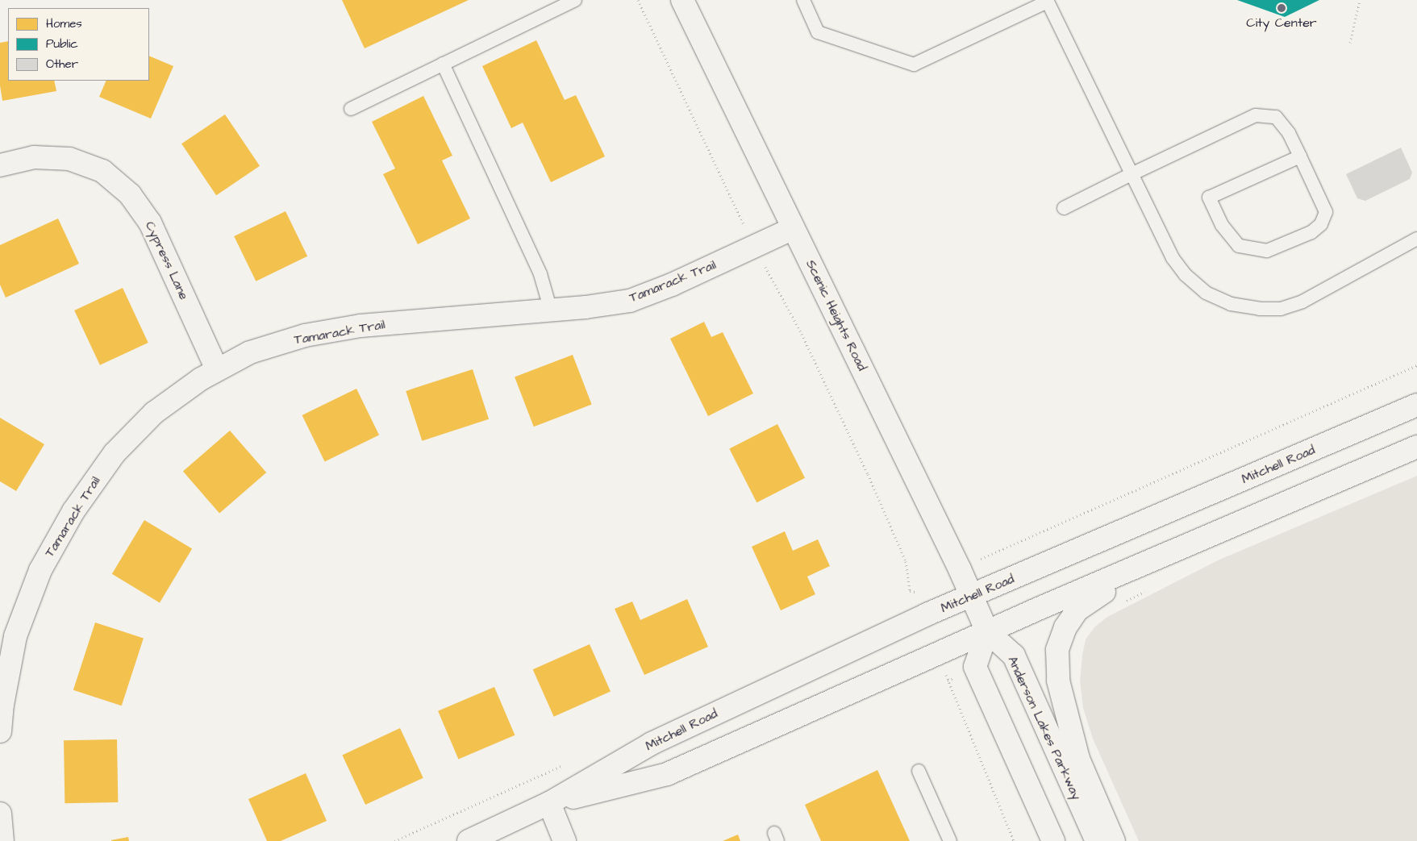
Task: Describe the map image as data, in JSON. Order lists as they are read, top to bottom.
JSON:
{
  "streets": {
    "street": [
      "Cypress Lane",
      "Tamarack Trail",
      "Scenic Heights Road",
      "Mitchell Road",
      "Anderson Lakes Parkway"
    ]
  },
  "crossings": [
    ["Cypress Lane", "Tamarack Trail"],
    ["Tamarack Trail", "Scenic Heights Road"],
    ["Scenic Heights Road", "Mitchell Road"],
    ["Scenic Heights Road", "Anderson Lakes Parkway"],
    ["Mitchell Road", "Anderson Lakes Parkway"]
  ],
  "places": ["City Center"],
  "legend": ["Homes", "Public", "Other"]
}
